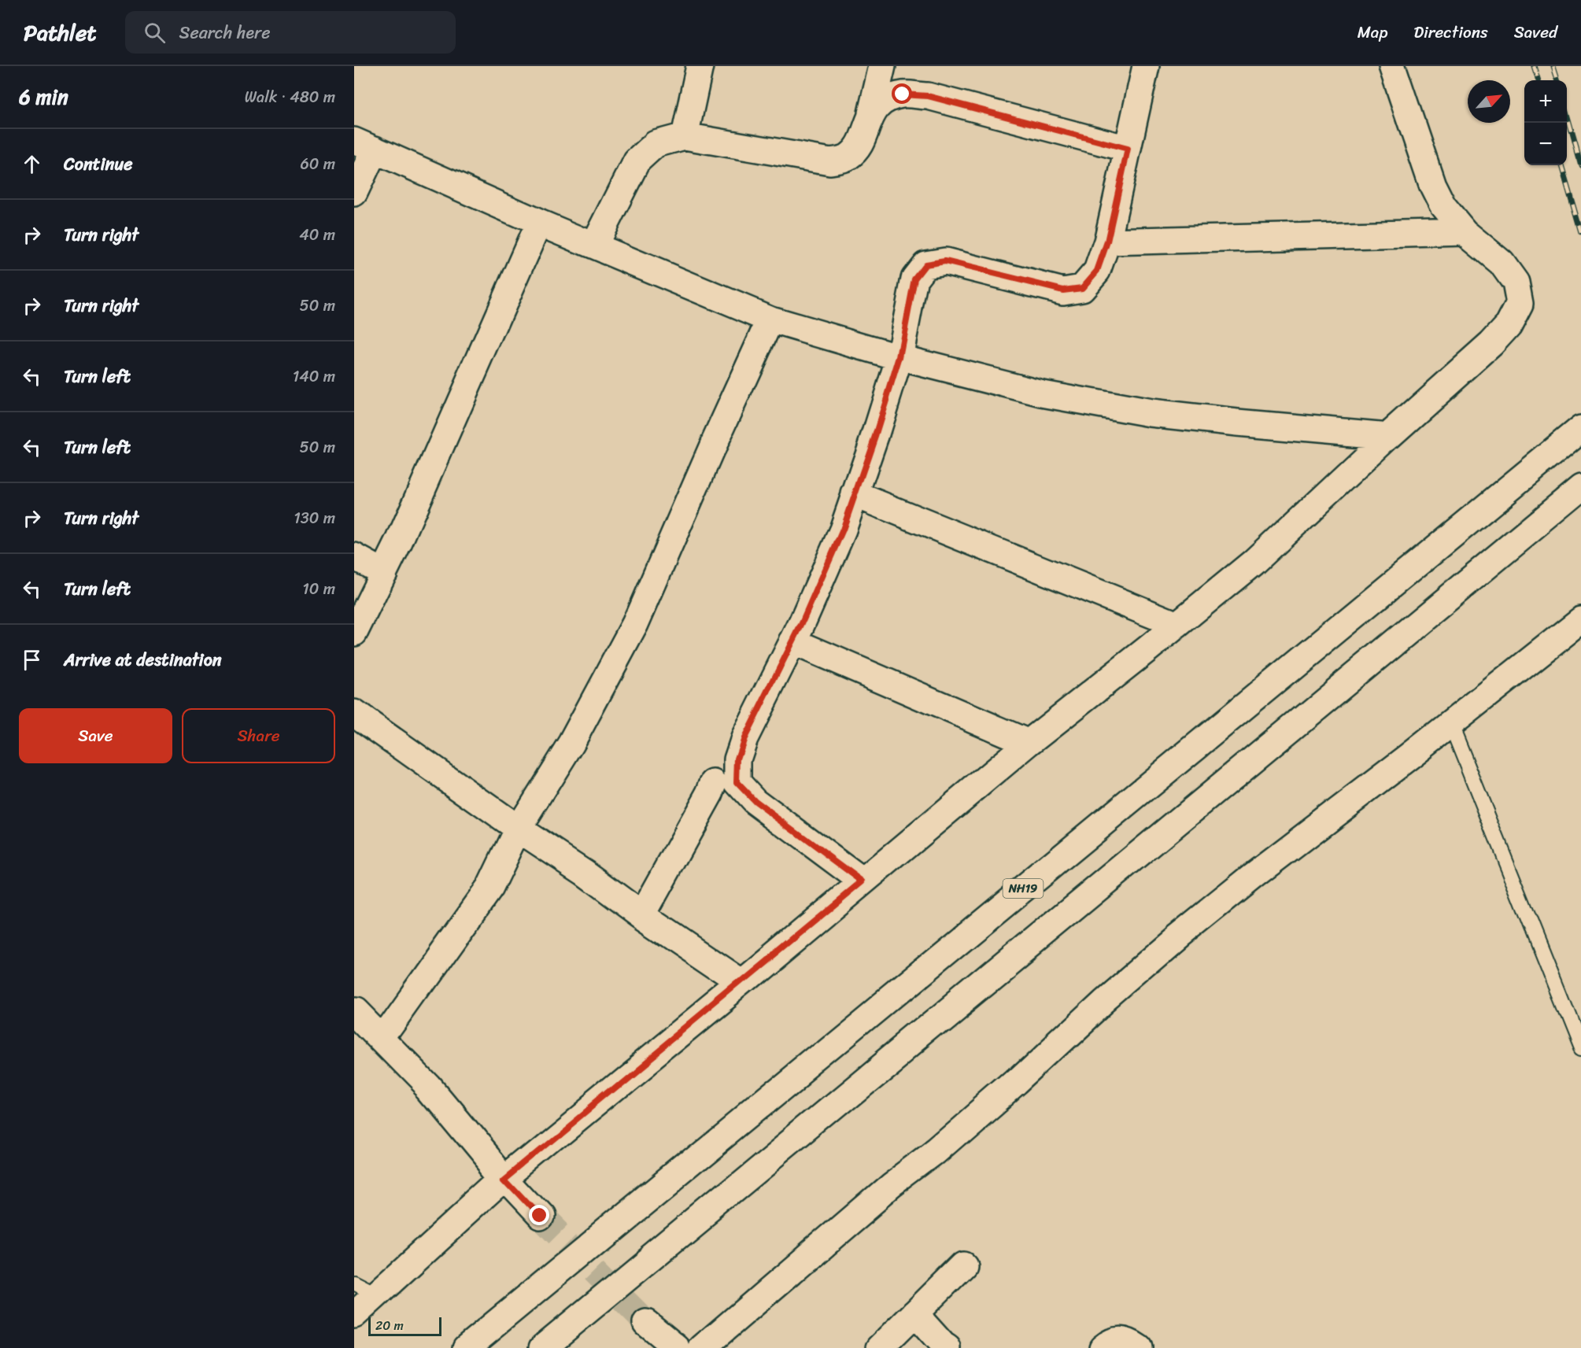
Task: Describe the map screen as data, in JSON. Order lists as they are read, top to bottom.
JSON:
{
  "streets": {
    "main road": ["NH19"]
  },
  "scale_bar": "20 m",
  "north": "top right",
  "page": {
    "header": "Pathlet",
    "search": "Search here",
    "nav": ["Map", "Directions", "Saved"],
    "heading": ["6 min", "Walk · 480 m"],
    "map_buttons": ["+", "−"],
    "list": [
      ["Continue", "60 m"],
      ["Turn right", "40 m"],
      ["Turn right", "50 m"],
      ["Turn left", "140 m"],
      ["Turn left", "50 m"],
      ["Turn right", "130 m"],
      ["Turn left", "10 m"],
      "Arrive at destination"
    ],
    "buttons": ["Save", "Share"],
    "scale": "20 m"
  }
}
